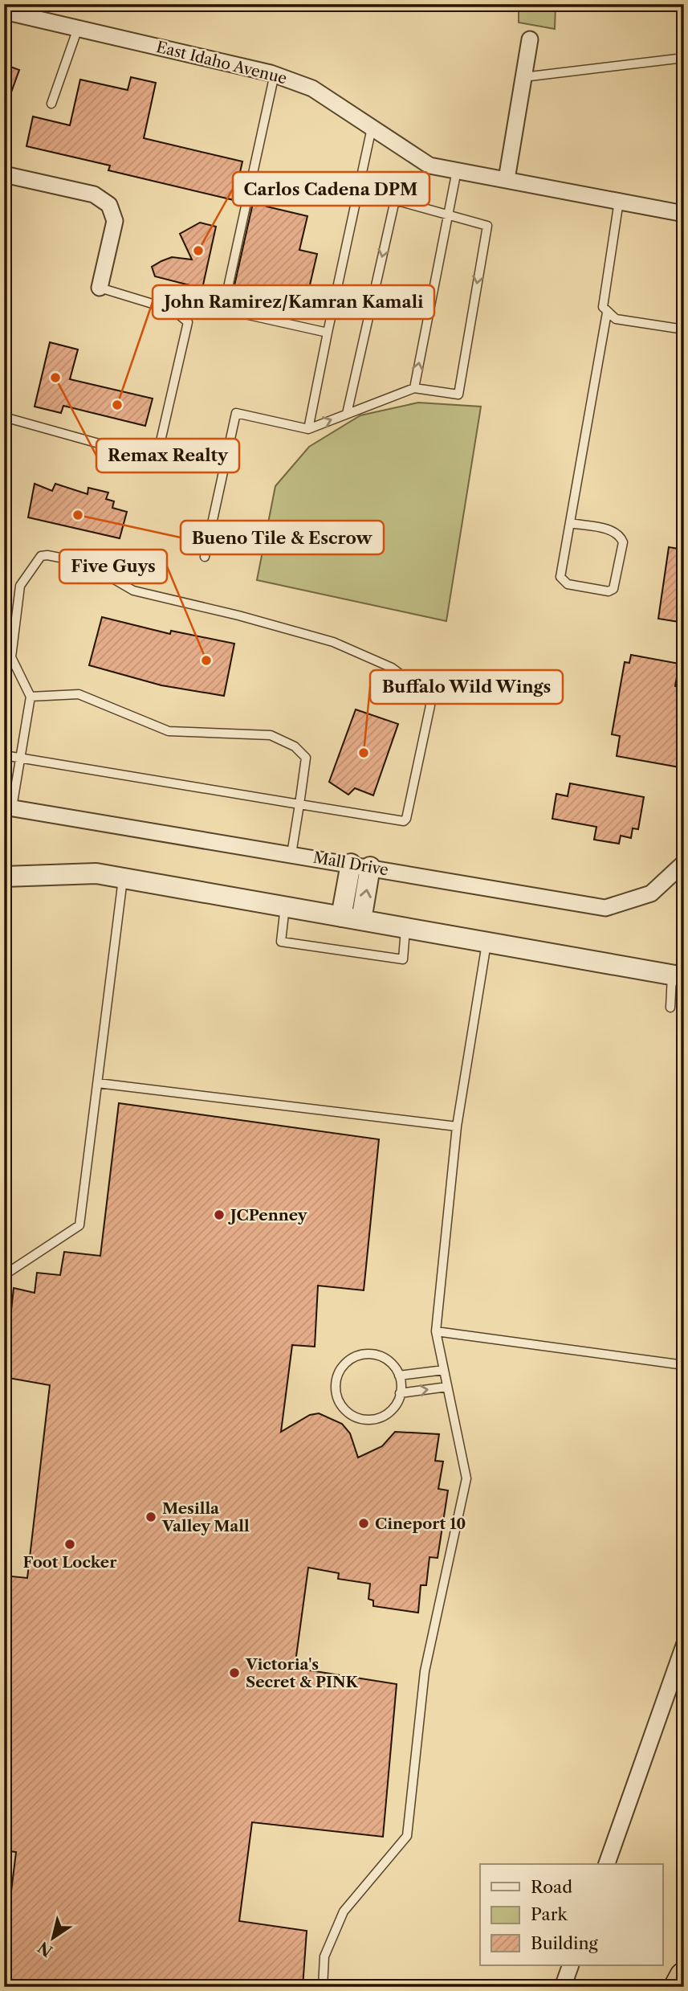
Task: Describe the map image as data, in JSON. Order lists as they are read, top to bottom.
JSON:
{
  "streets": {
    "street": ["East Idaho Avenue", "Mall Drive"]
  },
  "places": [
    "Carlos Cadena DPM",
    "Remax Realty",
    "John Ramirez/Kamran Kamali",
    "Bueno Tile & Escrow",
    "Five Guys",
    "Buffalo Wild Wings",
    "JCPenney",
    "Mesilla Valley Mall",
    "Cineport 10",
    "Foot Locker",
    "Victoria's Secret & PINK"
  ],
  "legend": ["Road", "Park", "Building"],
  "north": "bottom left"
}
